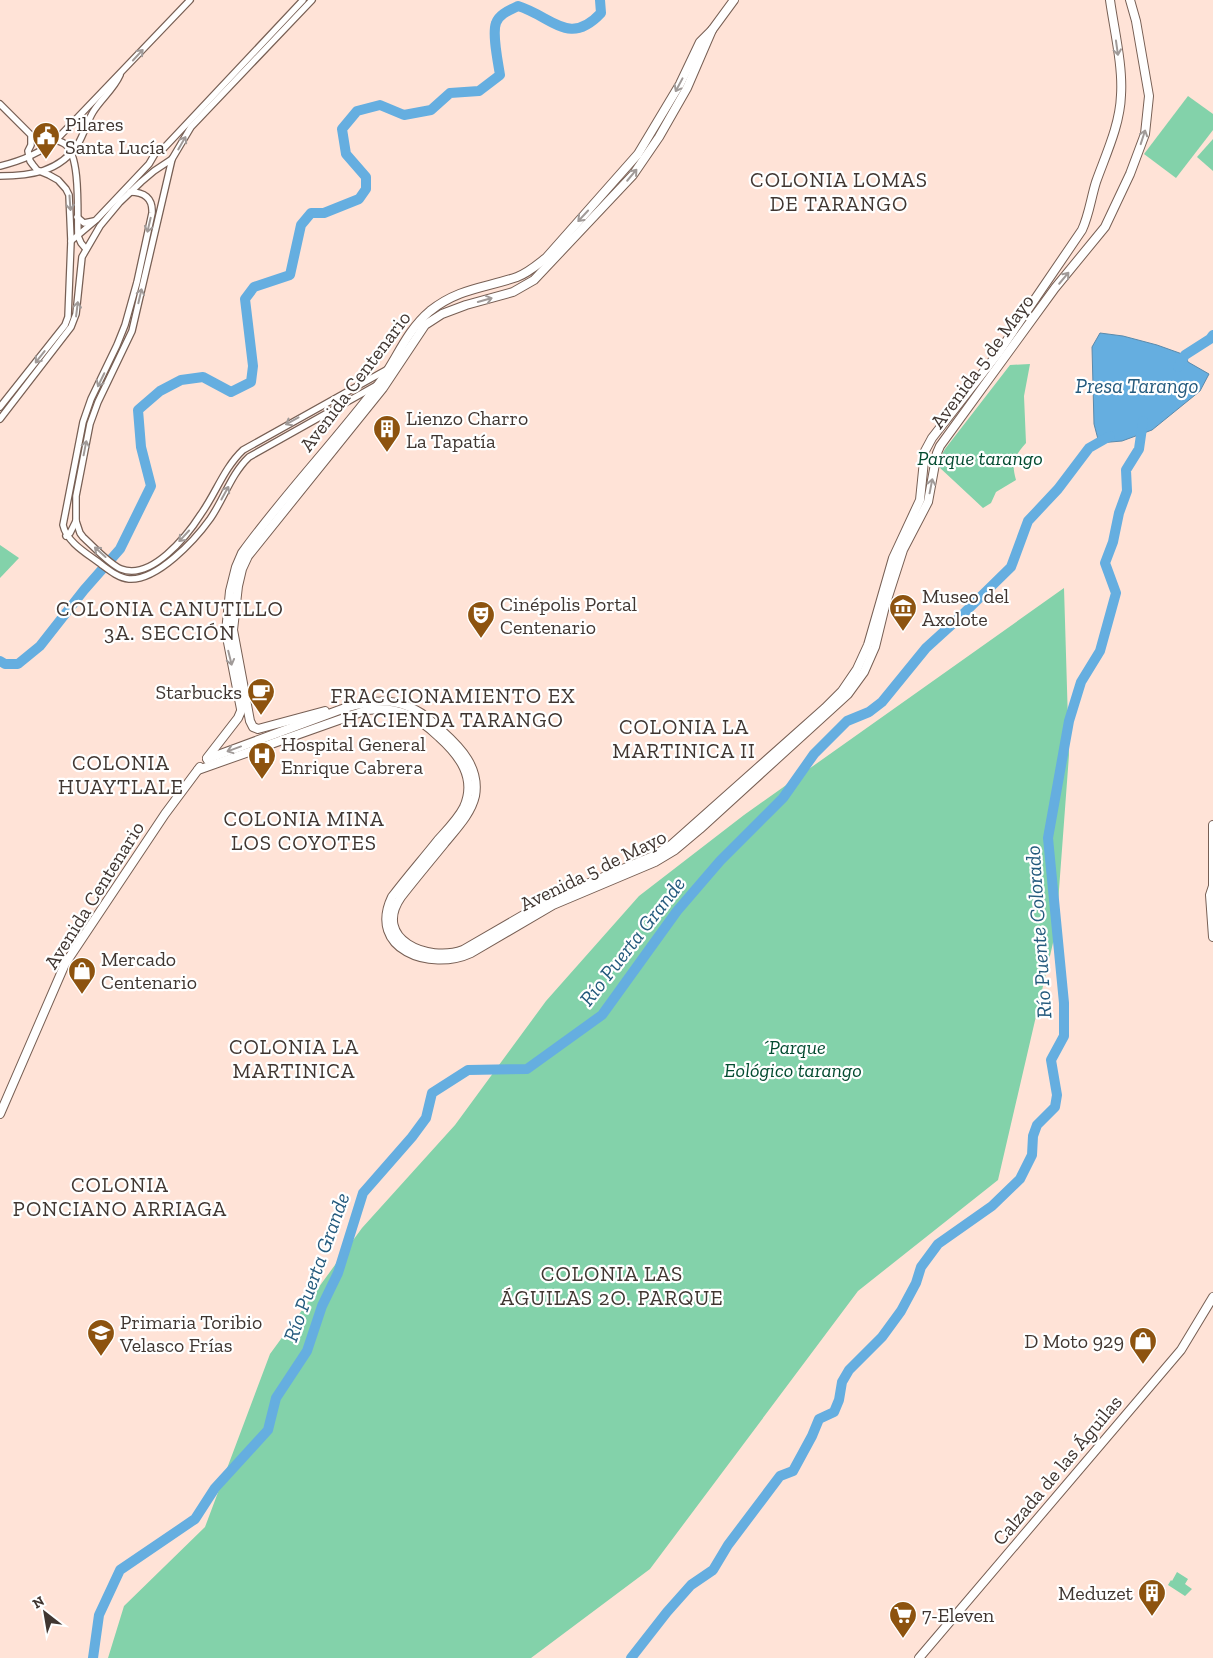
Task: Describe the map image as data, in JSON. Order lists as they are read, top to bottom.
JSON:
{
  "streets": {
    "main road": ["Avenida 5 de Mayo", "Avenida Centenario", "Calzada de las Águilas"]
  },
  "crossings": [
    ["Avenida 5 de Mayo", "Avenida Centenario"]
  ],
  "districts": [
    "COLONIA LOMAS DE TARANGO",
    "COLONIA CANUTILLO 3A. SECCIÓN",
    "FRACCIONAMIENTO EX HACIENDA TARANGO",
    "COLONIA LA MARTINICA II",
    "COLONIA HUAYTLALE",
    "COLONIA MINA LOS COYOTES",
    "COLONIA LA MARTINICA",
    "COLONIA PONCIANO ARRIAGA",
    "COLONIA LAS ÁGUILAS 2O. PARQUE"
  ],
  "water": ["Presa Tarango", "Río Puente Colorado", "Río Puerta Grande"],
  "parks": ["Parque tarango", "´Parque Eológico tarango"],
  "places": {
    "public building": ["Pilares Santa Lucía"],
    "building": ["Lienzo Charro La Tapatía", "Meduzet"],
    "museum": ["Museo del Axolote"],
    "theatre": ["Cinépolis Portal Centenario"],
    "cafe": ["Starbucks"],
    "hospital": ["Hospital General Enrique Cabrera"],
    "shop": ["Mercado Centenario", "D Moto 929"],
    "school or university": ["Primaria Toribio Velasco Frías"],
    "supermarket": ["7-Eleven"]
  },
  "north": "top left"
}
